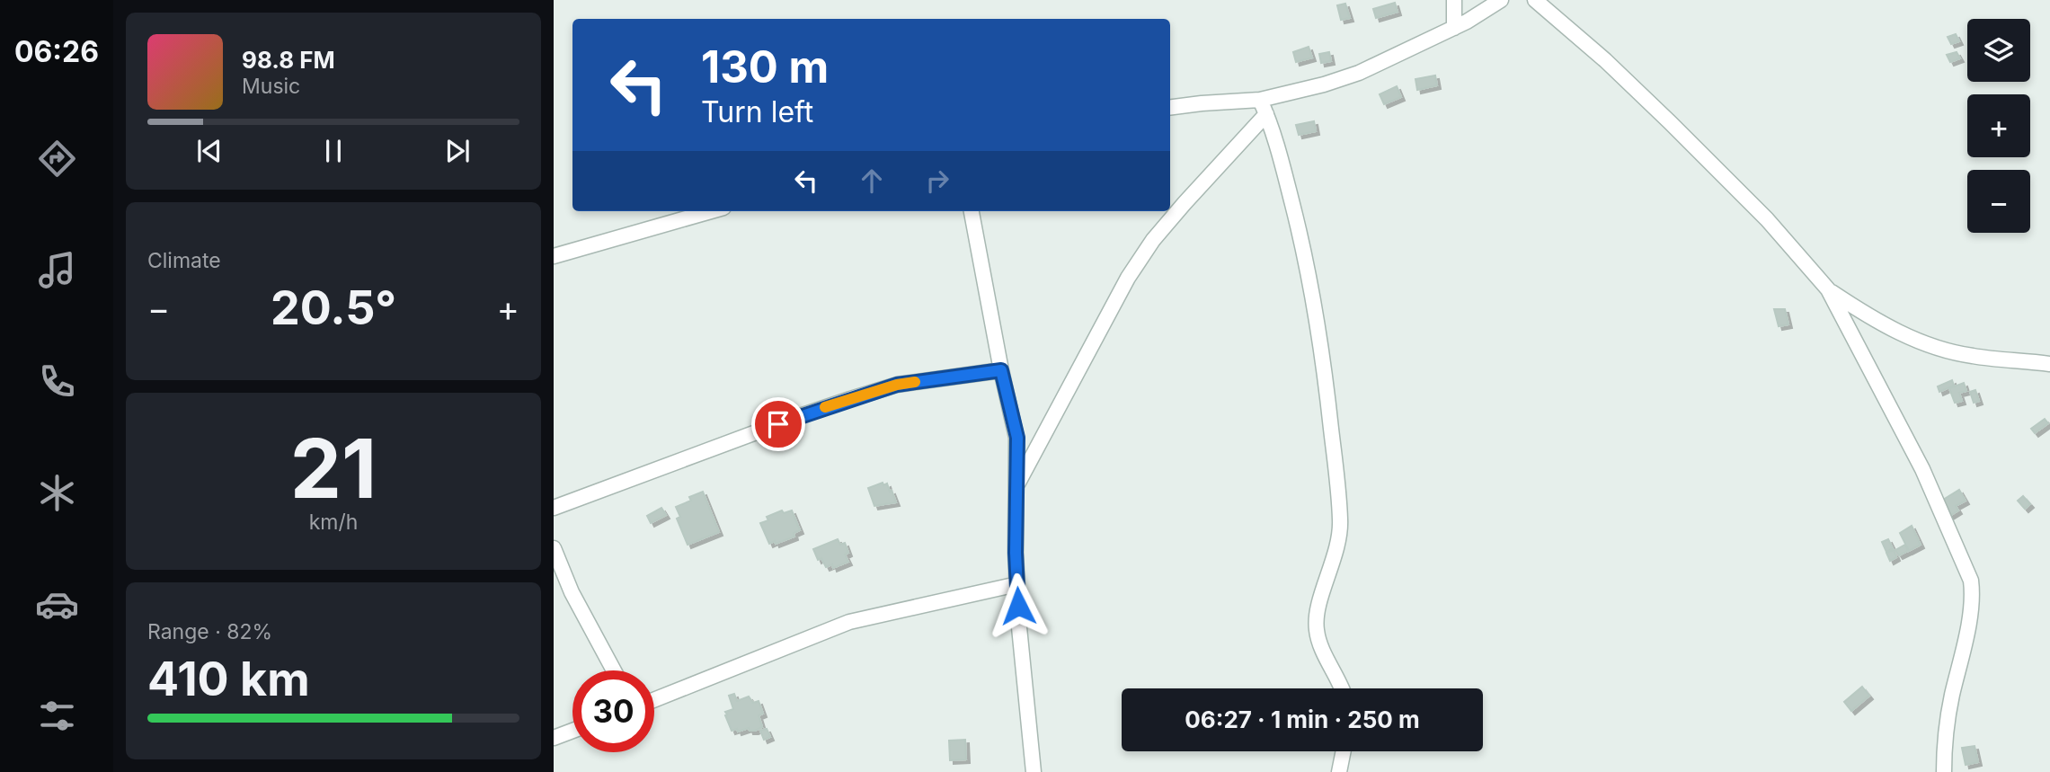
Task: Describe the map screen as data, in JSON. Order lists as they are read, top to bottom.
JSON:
{
  "page": {
    "tabs": "06:26",
    "map_buttons": ["+", "−"],
    "turn": ["130 m", "Turn left"],
    "song": ["98.8 FM", "Music"],
    "tile": [
      "Climate",
      ["21", "km/h"],
      ["Range · 82%", "410 km"]
    ],
    "heat": ["−", "20.5°", "+"],
    "limit": "30",
    "trip": "06:27 · 1 min · 250 m"
  }
}
